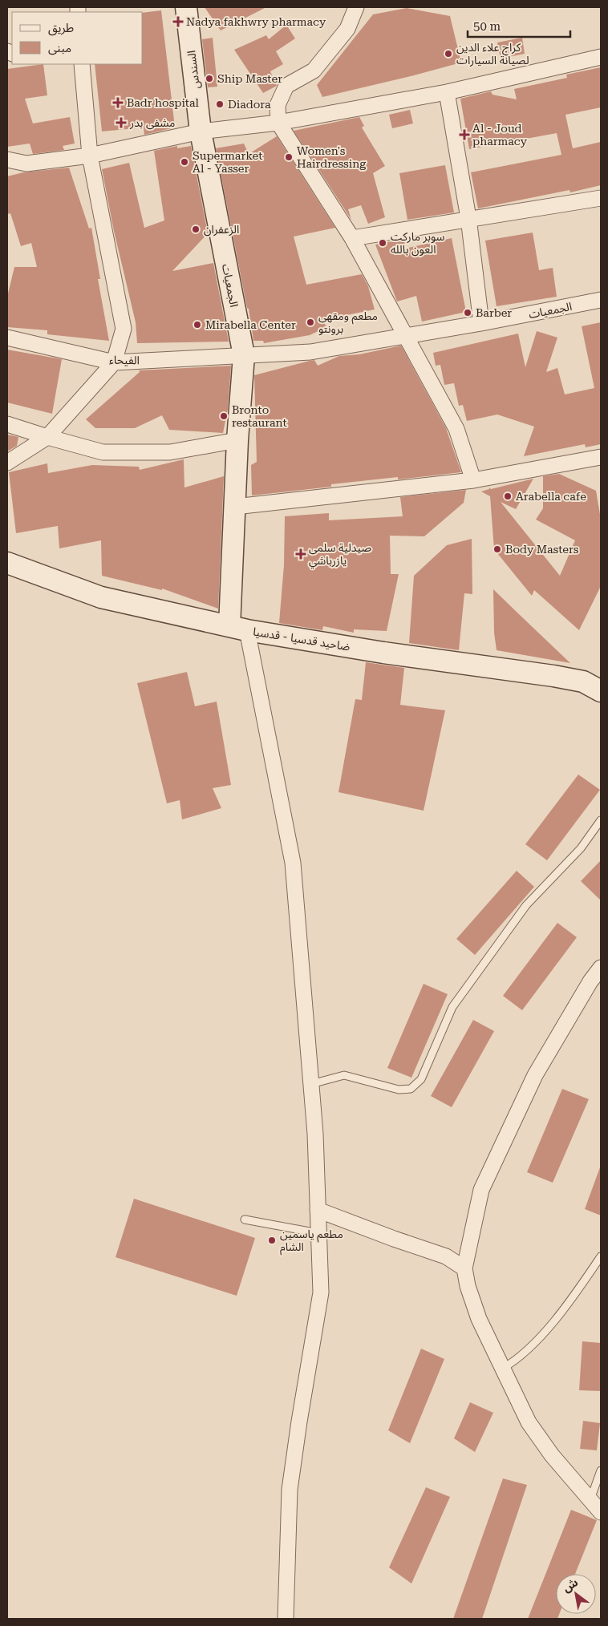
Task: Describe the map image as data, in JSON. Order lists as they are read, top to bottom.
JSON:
{
  "streets": {
    "main road": ["السندس", "الجمعيات", "ضاحيد قدسيا - قدسيا"],
    "street": ["الفيحاء"]
  },
  "crossings": [
    ["السندس", "الجمعيات"],
    ["الجمعيات", "الفيحاء"]
  ],
  "places": {
    "health": [
      "Nadya fakhwry pharmacy",
      "Badr hospital",
      "مشفى بدر",
      "Al - Joud pharmacy",
      "صيدلية سلمى يازرباشي"
    ],
    "other": [
      "كراج علاء الدين لصيانة السيارات",
      "Ship Master",
      "Diadora",
      "Women's Hairdressing",
      "Supermarket Al - Yasser",
      "الزعفران",
      "سوبر ماركت العون بالله",
      "Barber",
      "مطعم ومقهى برونتو",
      "Mirabella Center",
      "Bronto restaurant",
      "Arabella cafe",
      "Body Masters",
      "مطعم ياسمين الشام"
    ]
  },
  "legend": ["طريق", "مبنى"],
  "scale_bar": "50 m",
  "north": "top left"
}
